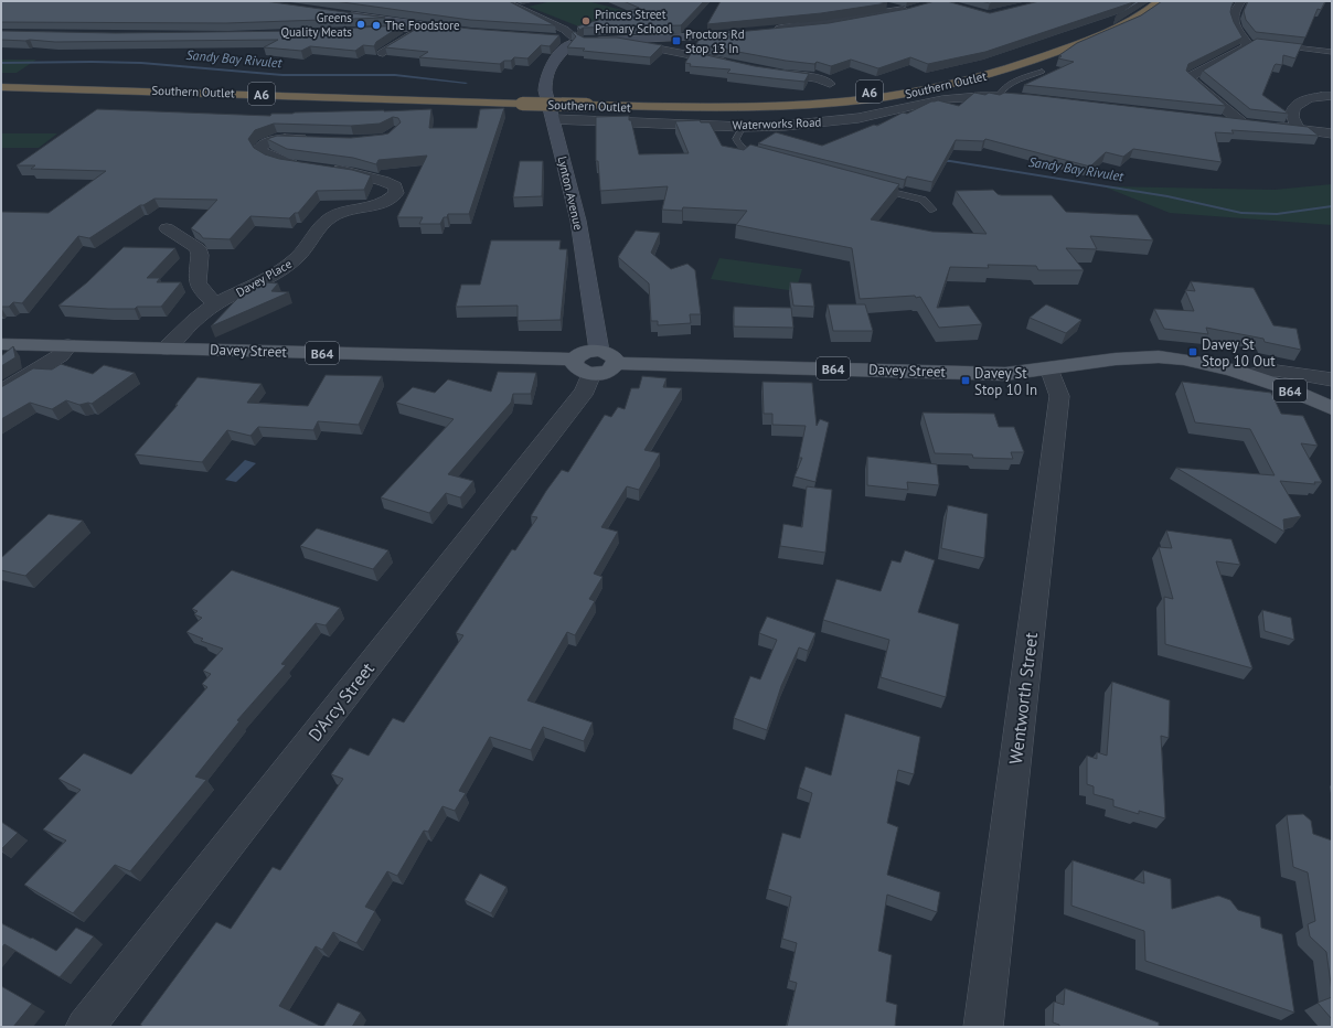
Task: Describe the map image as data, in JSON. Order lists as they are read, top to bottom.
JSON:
{
  "streets": {
    "highway": ["Southern Outlet", "A6"],
    "main road": ["Davey Street", "B64"],
    "street": [
      "Waterworks Road",
      "Lynton Avenue",
      "Davey Place",
      "Wentworth Street",
      "D'Arcy Street"
    ]
  },
  "crossings": [
    ["Waterworks Road", "Lynton Avenue"],
    ["Lynton Avenue", "Davey Street"],
    ["Lynton Avenue", "D'Arcy Street"],
    ["Davey Place", "Davey Street"],
    ["Davey Street", "B64"],
    ["Davey Street", "Wentworth Street"],
    ["Davey Street", "D'Arcy Street"]
  ],
  "water": ["Sandy Bay Rivulet"],
  "places": {
    "other": ["Princes Street Primary School", "Greens Quality Meats", "The Foodstore"],
    "transit": ["Proctors Rd Stop 13 In", "Davey St Stop 10 Out", "Davey St Stop 10 In"]
  }
}
